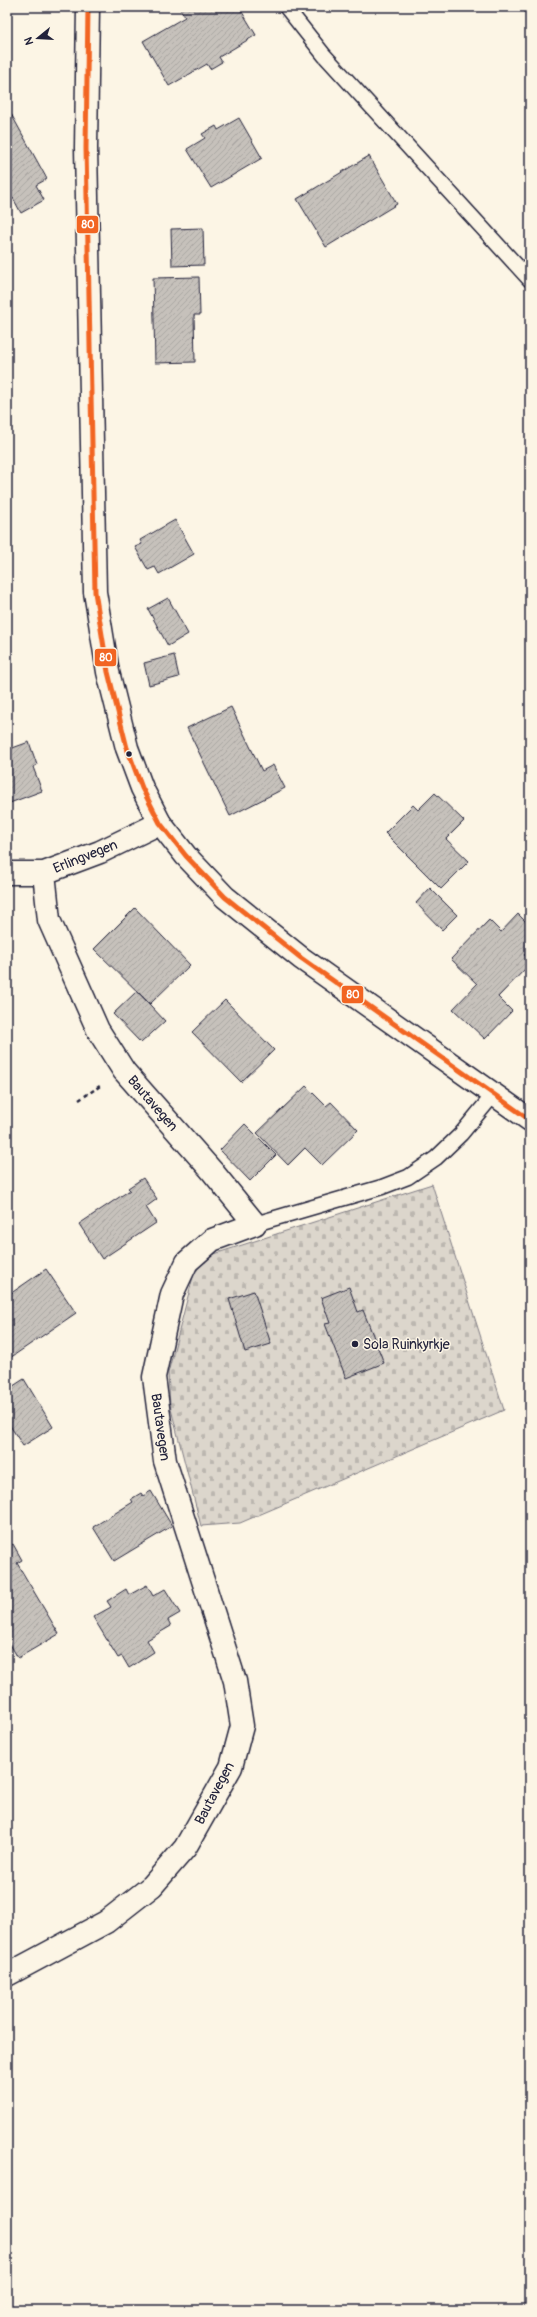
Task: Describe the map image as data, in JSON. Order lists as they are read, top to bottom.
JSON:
{
  "streets": {
    "street": ["Erlingvegen", "Bautavegen"]
  },
  "crossings": [
    ["Erlingvegen", "Bautavegen"]
  ],
  "places": ["Sola Ruinkyrkje"],
  "lines": ["transit line 80"],
  "north": "left"
}
